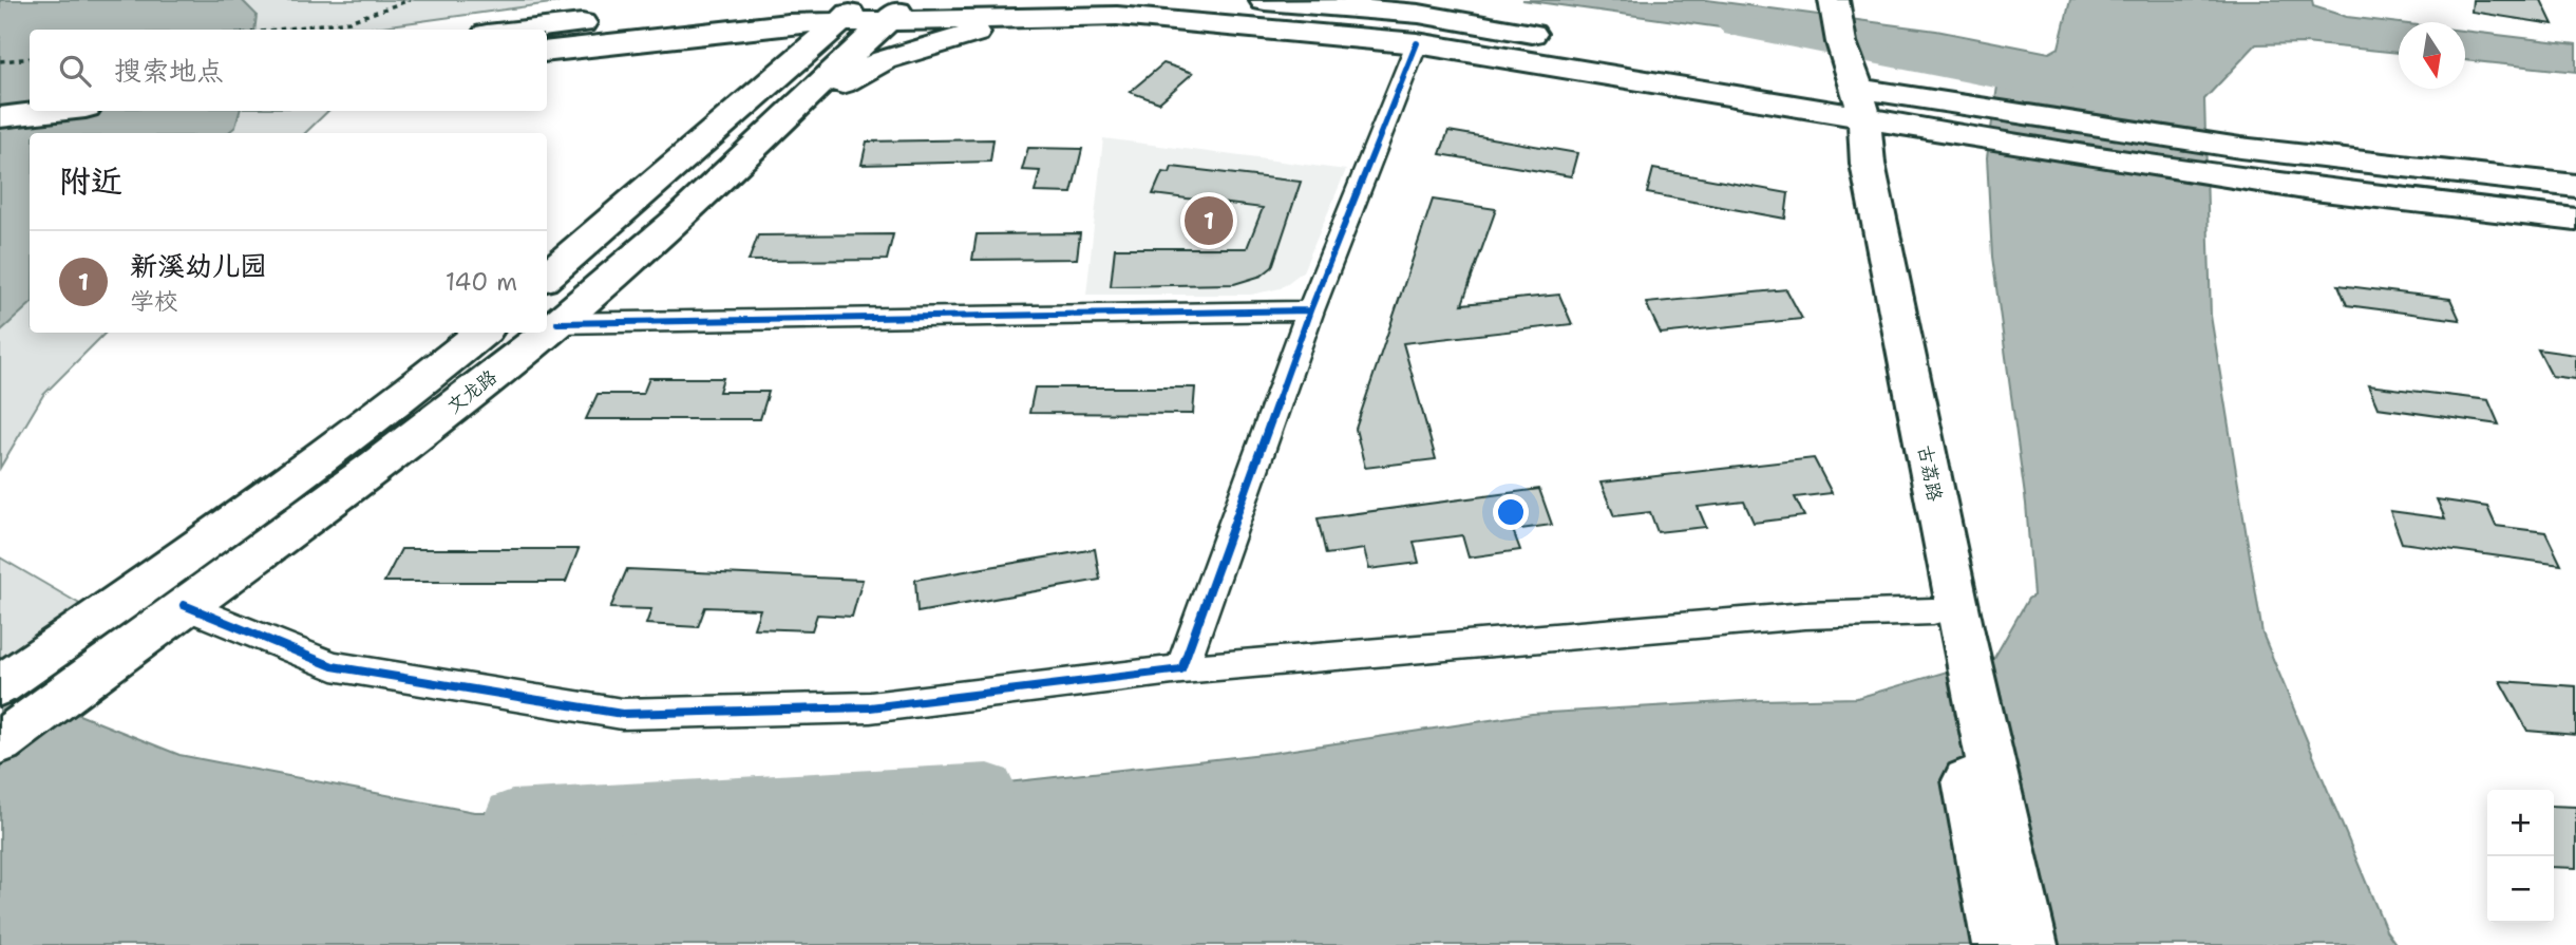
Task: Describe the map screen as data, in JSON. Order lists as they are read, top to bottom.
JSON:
{
  "streets": {
    "main road": ["文龙路", "古荔路"]
  },
  "north": "bottom",
  "page": {
    "search": "搜索地点",
    "heading": "附近",
    "pins": "1",
    "list": [
      {
        "mark": "1",
        "name": "新溪幼儿园",
        "note": "学校",
        "value": "140 m"
      }
    ],
    "map_buttons": ["+", "−"]
  }
}
